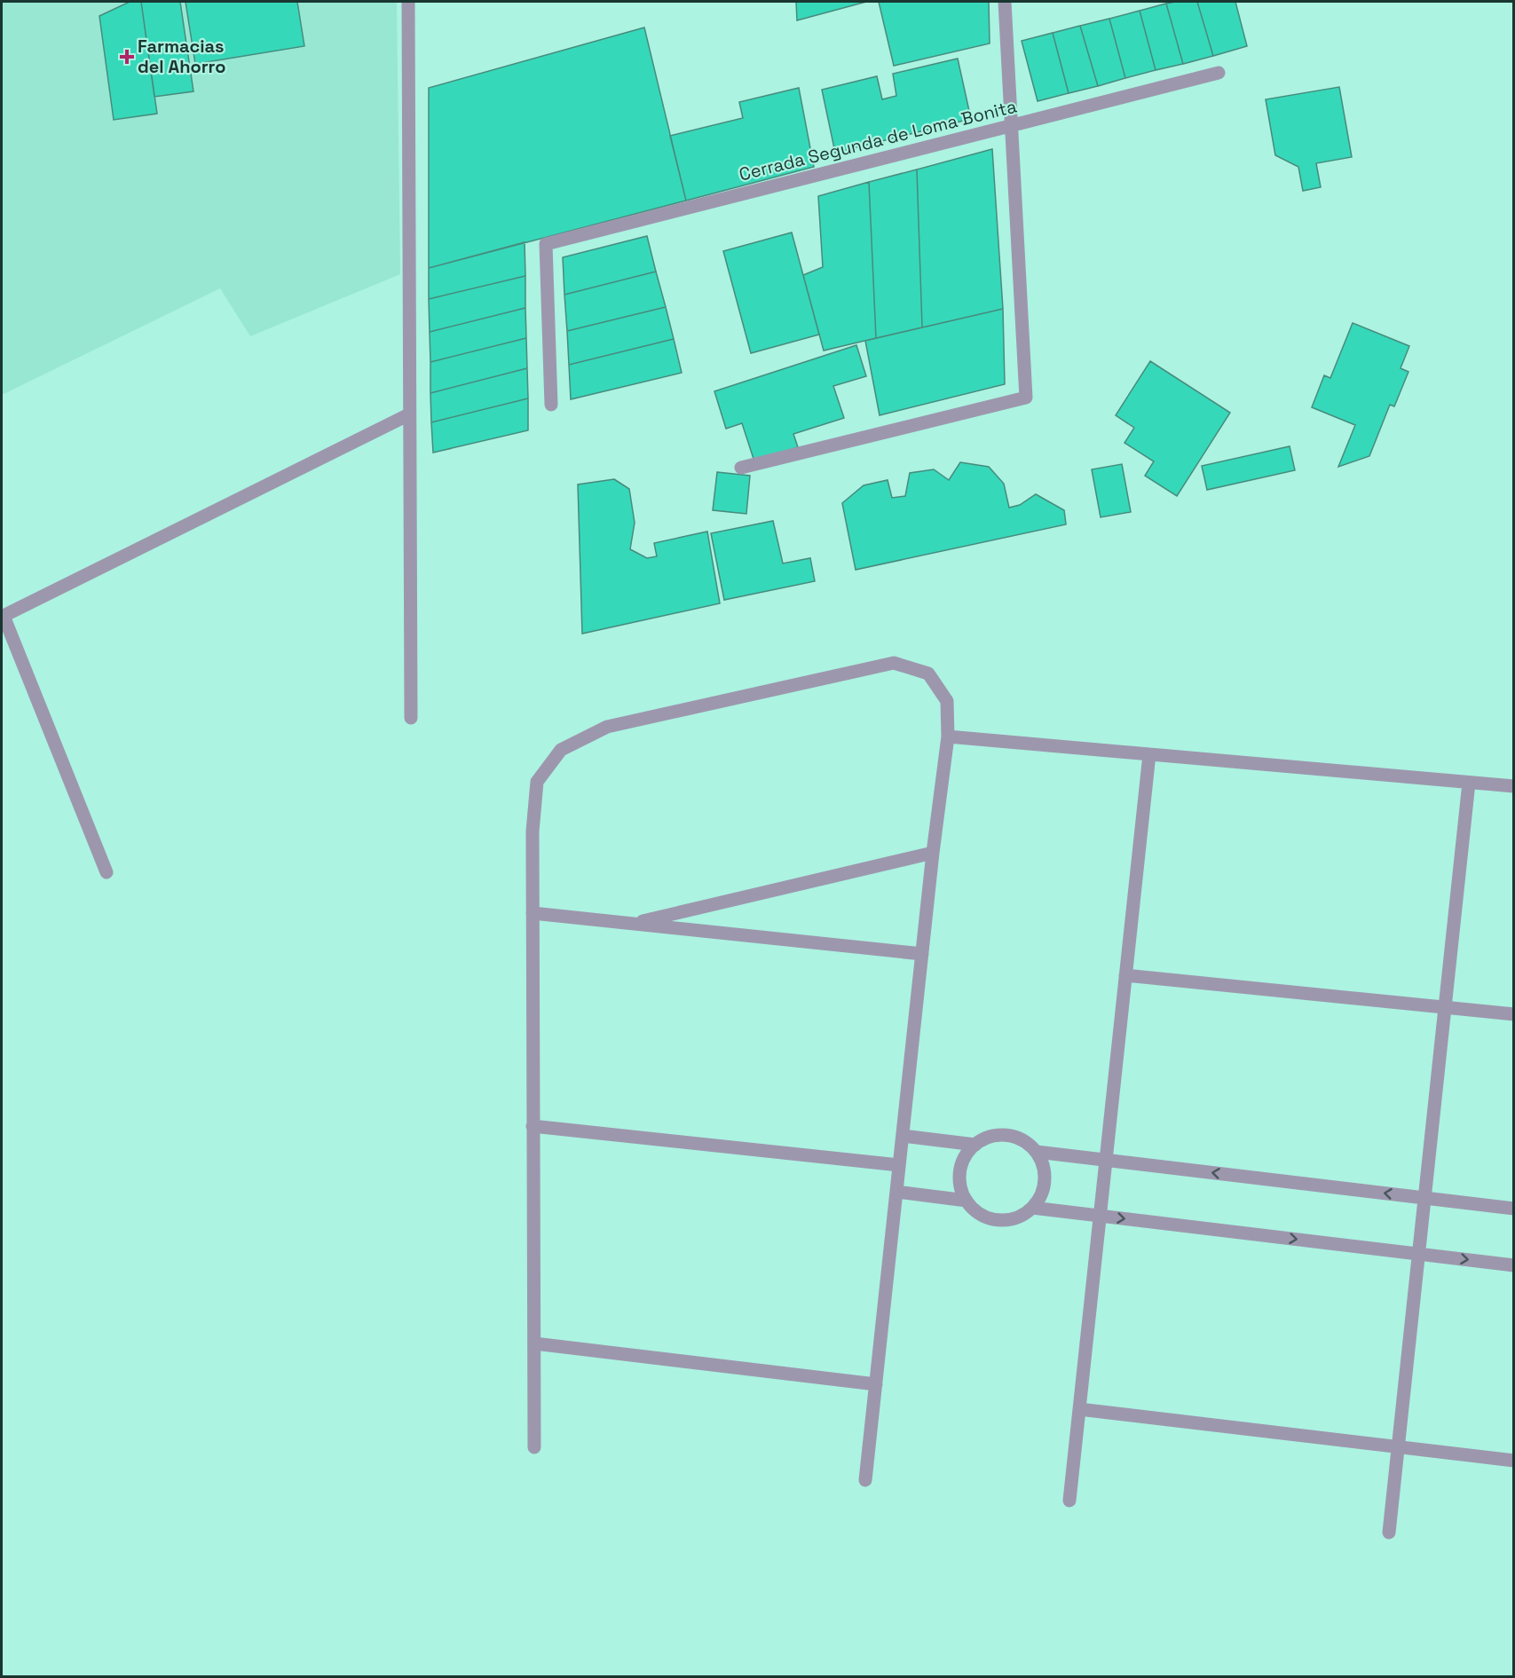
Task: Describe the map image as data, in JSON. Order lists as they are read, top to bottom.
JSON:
{
  "streets": {
    "street": ["Cerrada Segunda de Loma Bonita"]
  },
  "places": {
    "health": ["Farmacias del Ahorro"]
  }
}
